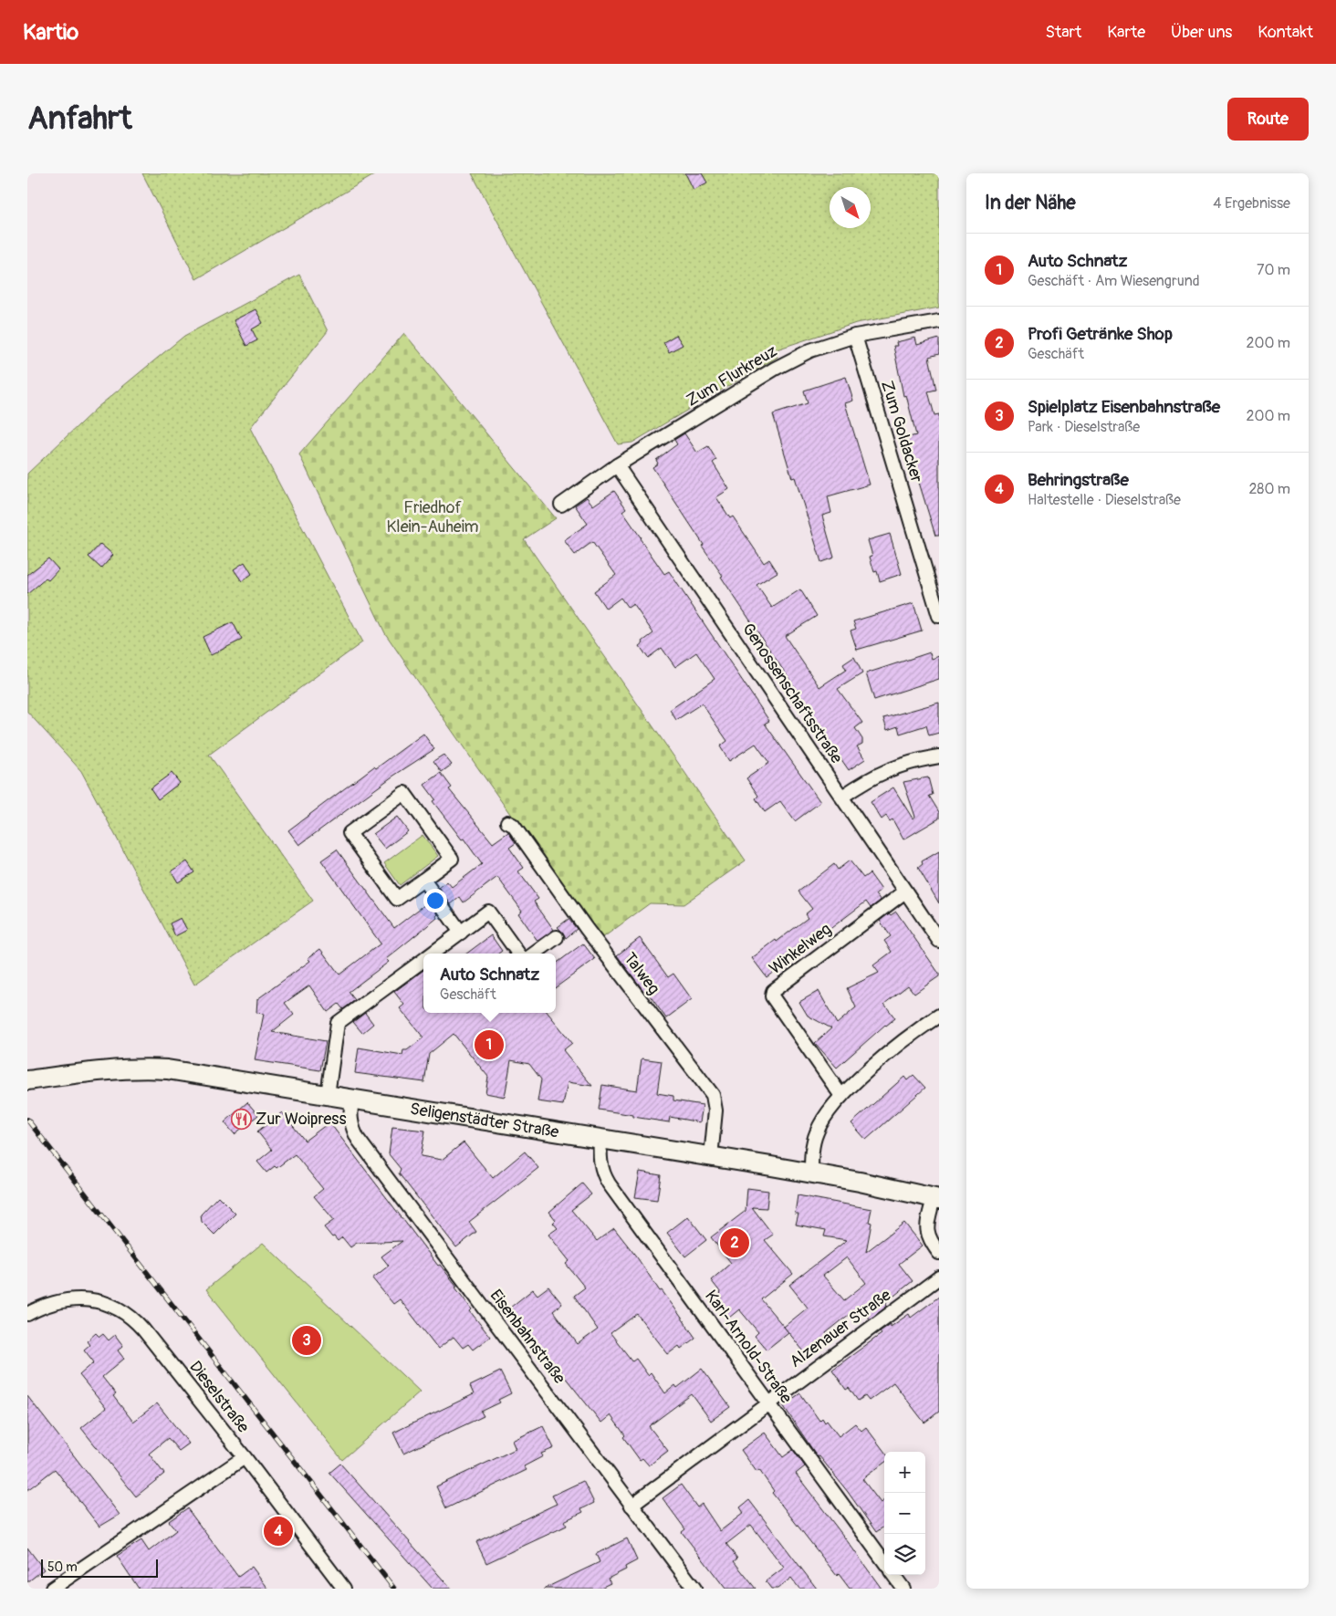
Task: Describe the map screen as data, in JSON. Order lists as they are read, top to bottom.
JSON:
{
  "streets": {
    "main road": ["Seligenstädter Straße"],
    "street": [
      "Zum Flurkreuz",
      "Zum Goldacker",
      "Genossenschaftsstraße",
      "Winkelweg",
      "Talweg",
      "Alzenauer Straße",
      "Eisenbahnstraße",
      "Karl-Arnold-Straße",
      "Dieselstraße"
    ]
  },
  "crossings": [
    ["Zum Flurkreuz", "Zum Goldacker"],
    ["Zum Flurkreuz", "Genossenschaftsstraße"],
    ["Genossenschaftsstraße", "Winkelweg"],
    ["Talweg", "Seligenstädter Straße"],
    ["Seligenstädter Straße", "Eisenbahnstraße"],
    ["Seligenstädter Straße", "Karl-Arnold-Straße"],
    ["Alzenauer Straße", "Eisenbahnstraße"],
    ["Alzenauer Straße", "Karl-Arnold-Straße"]
  ],
  "parks": ["Friedhof Klein-Auheim"],
  "places": {
    "restaurant": ["Zur Woipress"]
  },
  "scale_bar": "50 m",
  "north": "bottom right",
  "page": {
    "header": "Kartio",
    "nav": [
      "Start",
      "Karte",
      "Über uns",
      "Kontakt"
    ],
    "buttons": "Route",
    "title": "Anfahrt",
    "heading": ["In der Nähe", "4 Ergebnisse"],
    "list": [
      {
        "mark": "1",
        "name": "Auto Schnatz",
        "note": "Geschäft · Am Wiesengrund",
        "value": "70 m"
      },
      {
        "mark": "2",
        "name": "Profi Getränke Shop",
        "note": "Geschäft",
        "value": "200 m"
      },
      {
        "mark": "3",
        "name": "Spielplatz Eisenbahnstraße",
        "note": "Park · Dieselstraße",
        "value": "200 m"
      },
      {
        "mark": "4",
        "name": "Behringstraße",
        "note": "Haltestelle · Dieselstraße",
        "value": "280 m"
      }
    ],
    "popup": ["Auto Schnatz", "Geschäft"],
    "pins": [
      "1",
      "2",
      "3",
      "4"
    ],
    "map_buttons": ["+", "−"],
    "scale": "50 m"
  }
}
